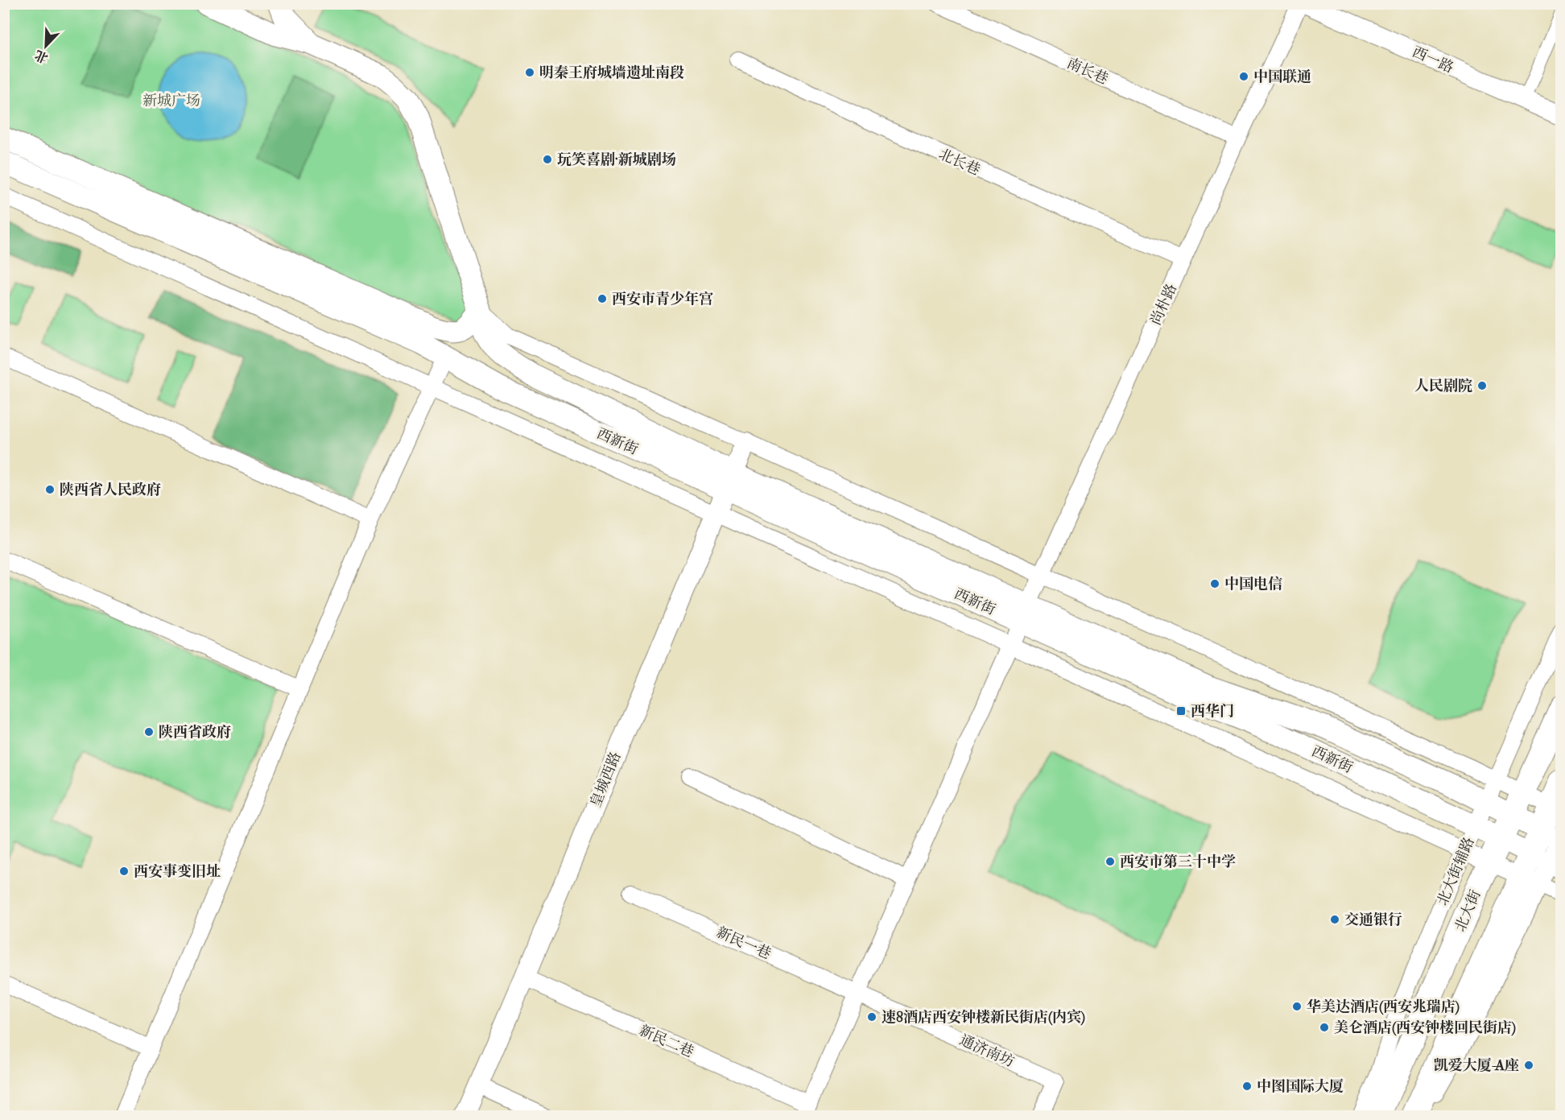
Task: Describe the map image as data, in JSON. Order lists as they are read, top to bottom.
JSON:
{
  "streets": {
    "main road": ["西新街", "北大街"],
    "street": [
      "西一路",
      "南长巷",
      "北长巷",
      "尚朴路",
      "皇城西路",
      "北大街辅路",
      "新民一巷",
      "新民二巷",
      "通济南坊"
    ]
  },
  "crossings": [
    ["南长巷", "尚朴路"],
    ["北长巷", "尚朴路"],
    ["尚朴路", "西新街"],
    ["尚朴路", "新民一巷"],
    ["尚朴路", "新民二巷"],
    ["尚朴路", "通济南坊"],
    ["西新街", "皇城西路"],
    ["西新街", "北大街辅路"],
    ["西新街", "北大街"],
    ["皇城西路", "新民二巷"],
    ["新民一巷", "通济南坊"]
  ],
  "parks": ["新城广场"],
  "places": {
    "other": [
      "明秦王府城墙遗址南段",
      "中国联通",
      "玩笑喜剧·新城剧场",
      "西安市青少年宫",
      "人民剧院",
      "陕西省人民政府",
      "中国电信",
      "陕西省政府",
      "西安市第三十中学",
      "西安事变旧址",
      "交通银行",
      "华美达酒店(西安兆瑞店)",
      "速8酒店西安钟楼新民街店(内宾)",
      "美仑酒店(西安钟楼回民街店)",
      "凯爱大厦-A座",
      "中图国际大厦"
    ],
    "transit": ["西华门"]
  },
  "north": "bottom left"
}
